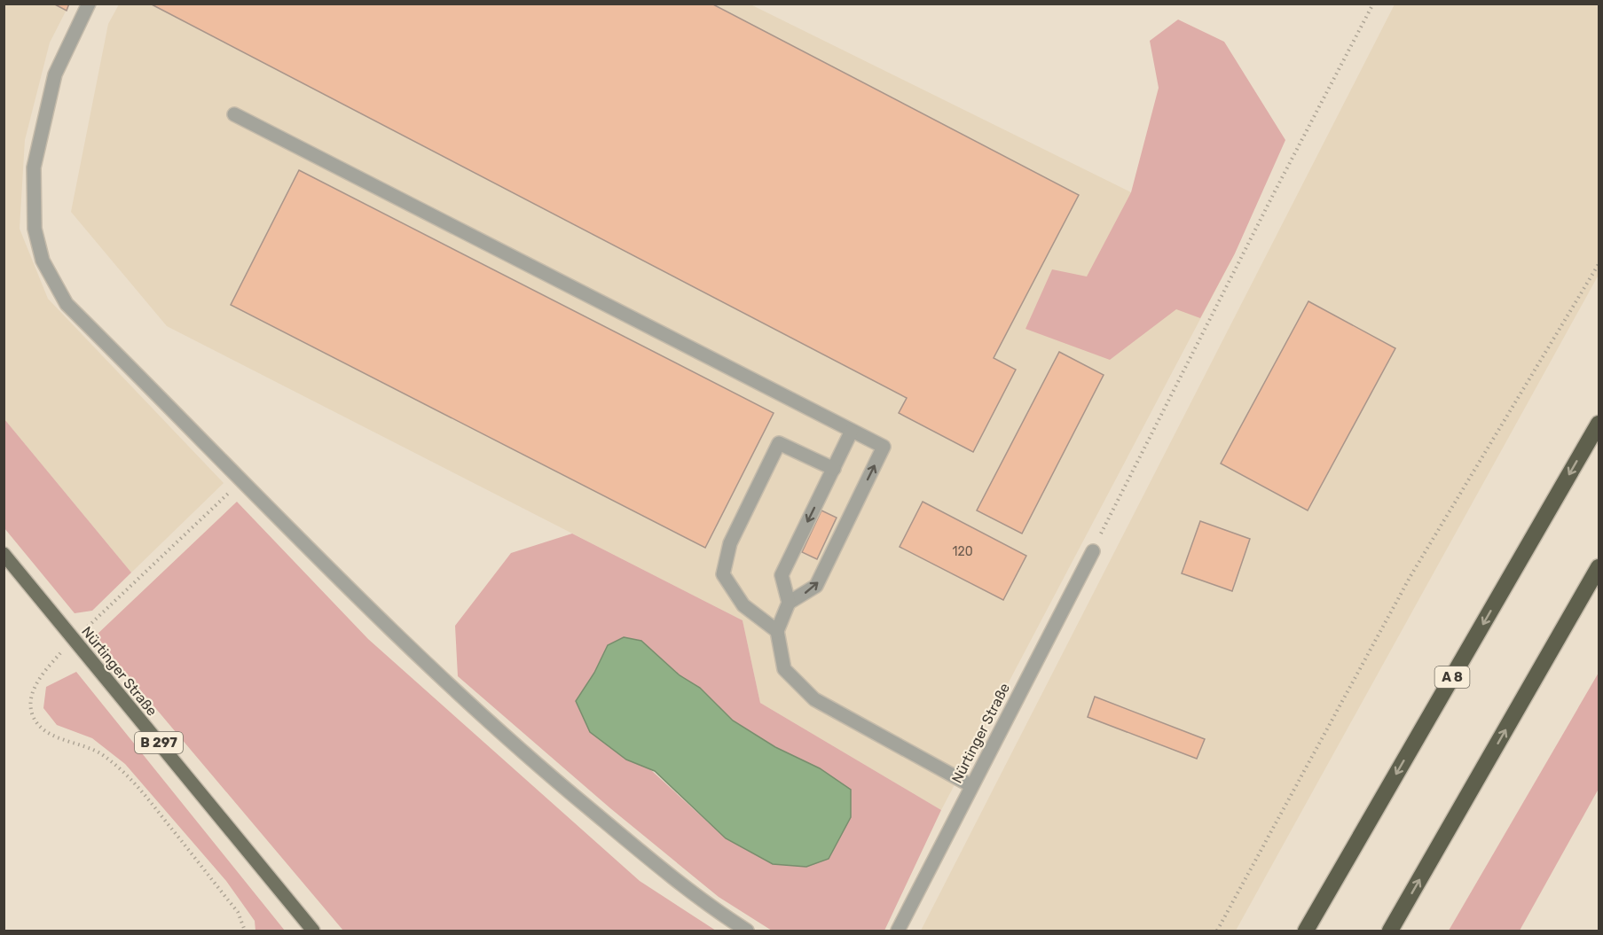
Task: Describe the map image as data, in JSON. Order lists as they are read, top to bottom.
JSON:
{
  "streets": {
    "highway": ["A 8"],
    "main road": ["Nürtinger Straße", "B 297"]
  },
  "house_numbers": ["120"]
}
